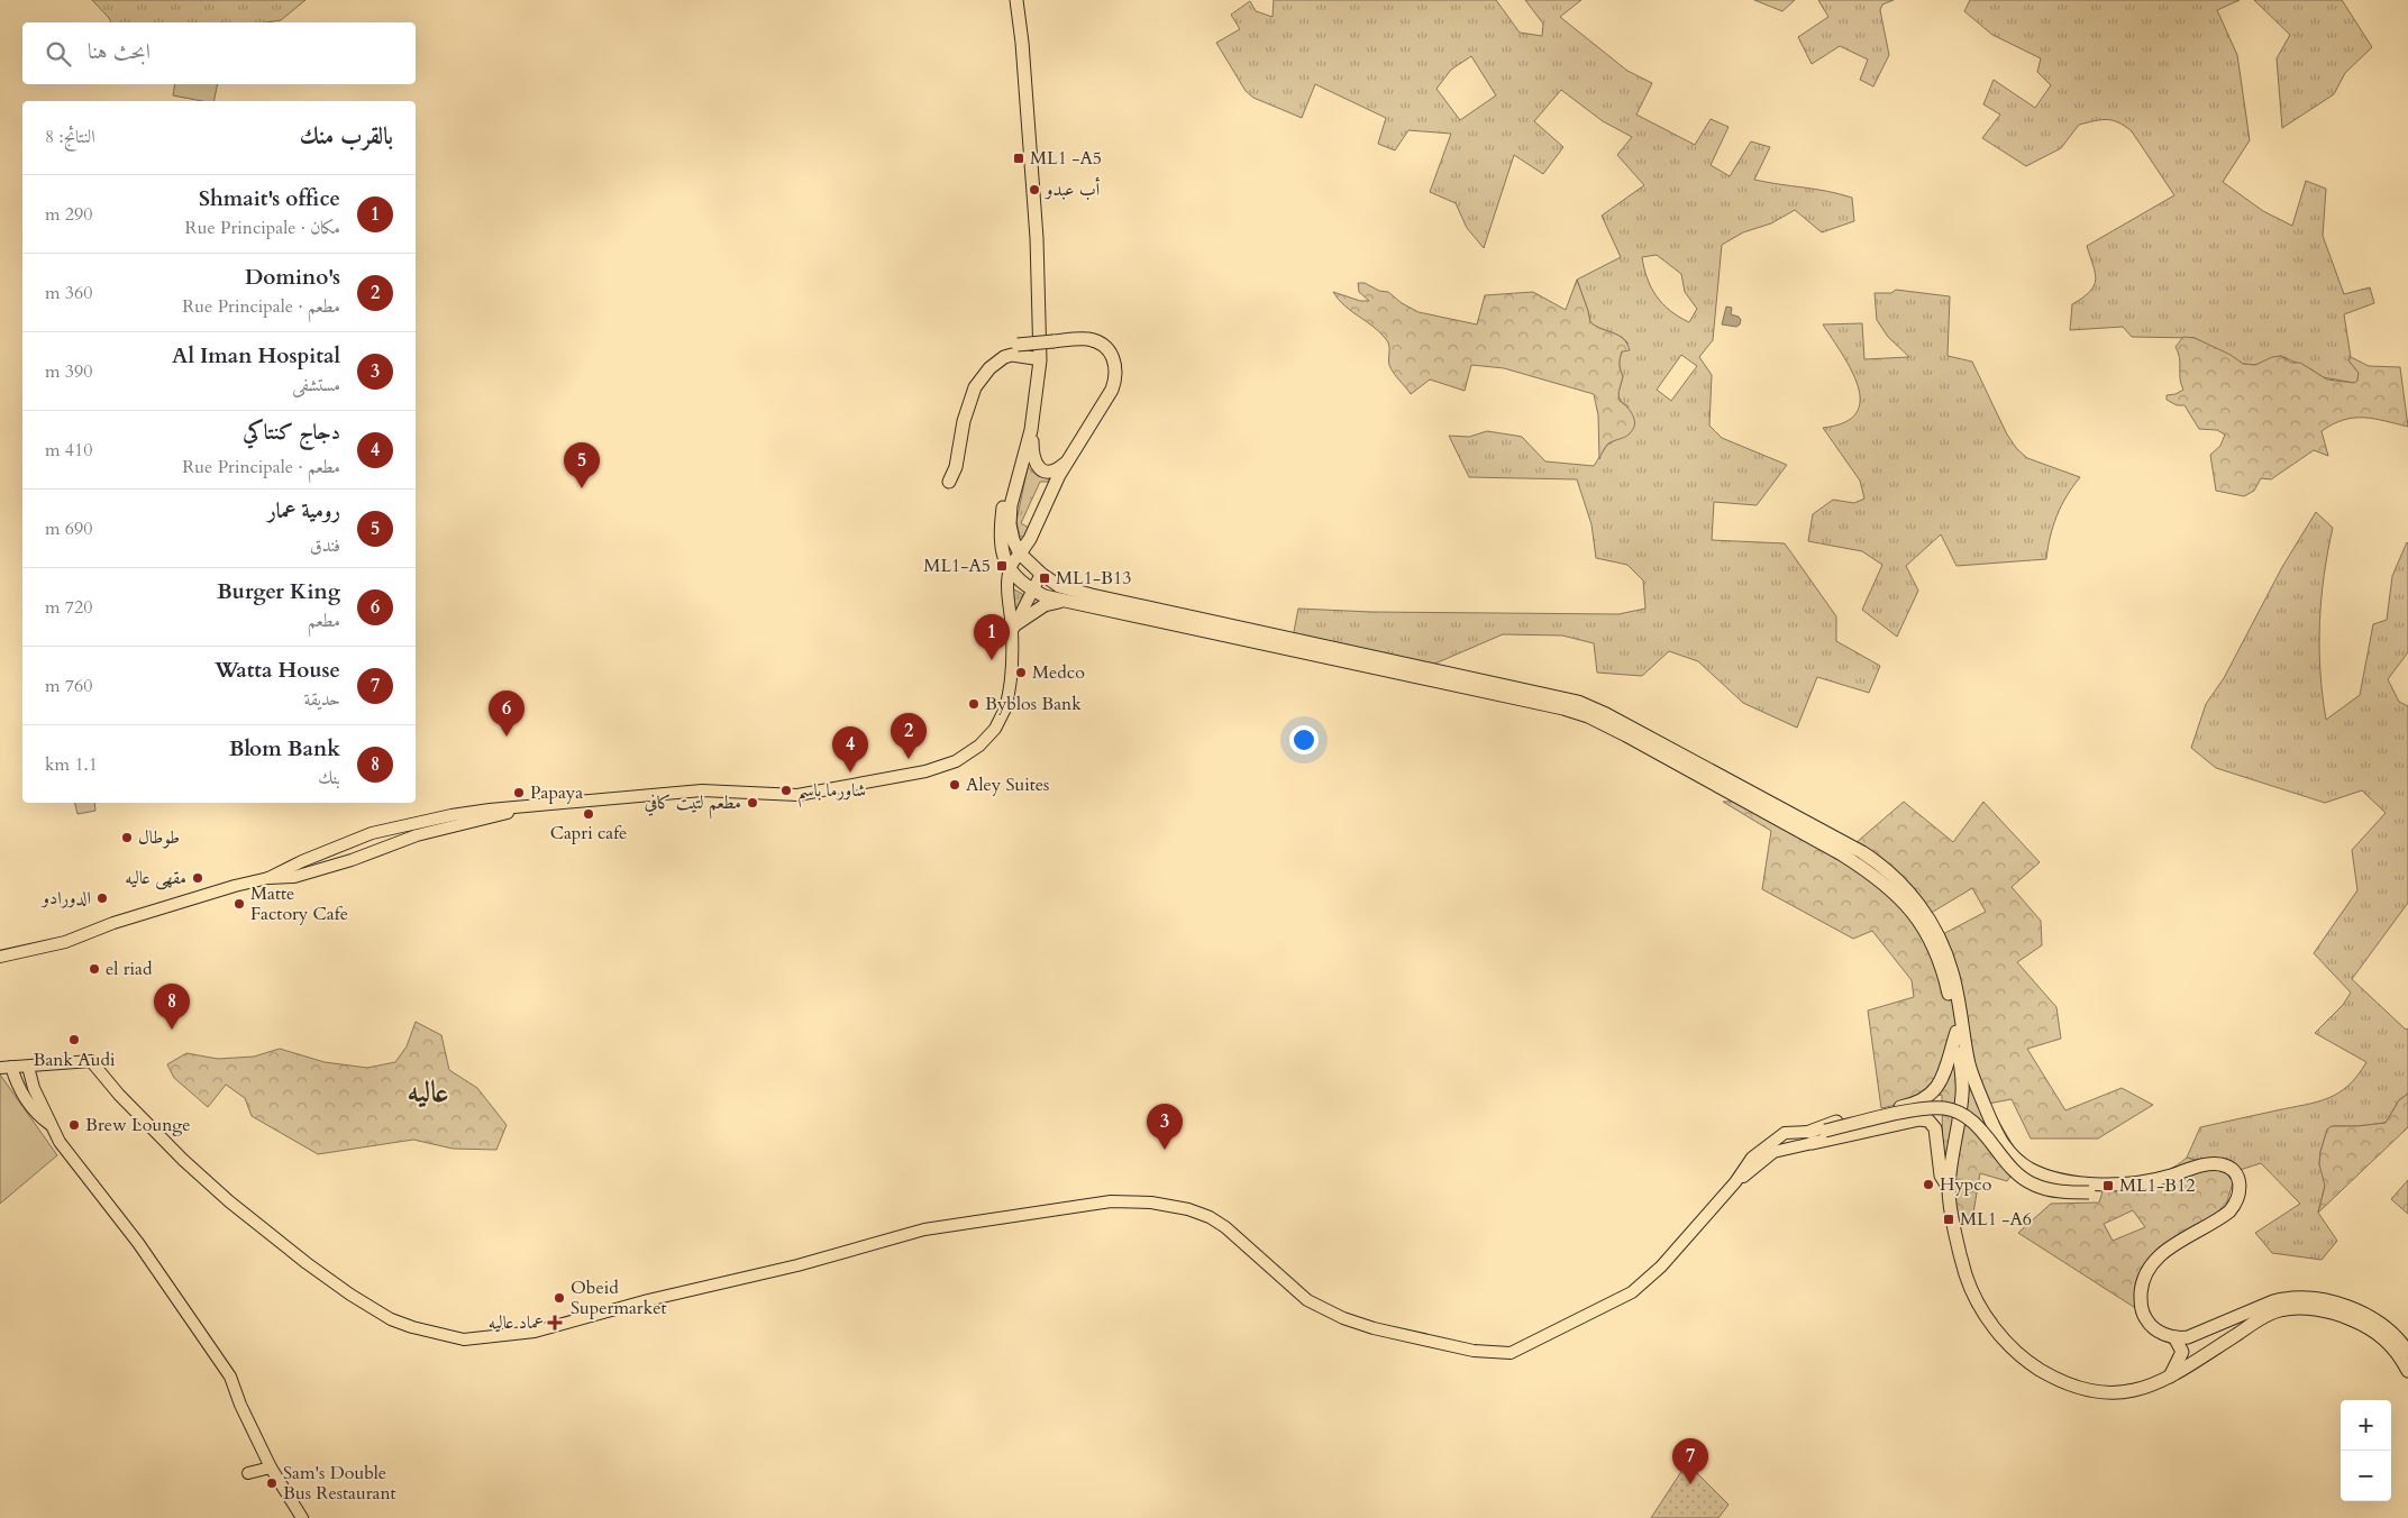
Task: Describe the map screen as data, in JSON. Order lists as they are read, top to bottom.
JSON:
{
  "districts": ["عاليه"],
  "places": {
    "transit": [
      "ML1 -A5",
      "ML1-A5",
      "ML1-B13",
      "ML1-B12",
      "ML1 -A6"
    ],
    "other": [
      "أب عبدو",
      "Medco",
      "Byblos Bank",
      "Aley Suites",
      "شاورما باسم",
      "Papaya",
      "مطعم لتيت كافي",
      "Capri cafe",
      "طوطال",
      "مقهى عاليه",
      "الدورادو",
      "Matte Factory Cafe",
      "el riad",
      "Bank Audi",
      "Brew Lounge",
      "Hypco",
      "Obeid Supermarket",
      "Sam's Double Bus Restaurant"
    ],
    "health": ["عماد عاليه"]
  },
  "page": {
    "search": "ابحث هنا",
    "heading": ["بالقرب منك", "النتائج: 8"],
    "list": [
      {
        "mark": "1",
        "name": "Shmait's office",
        "note": "مكان · Rue Principale",
        "value": "290 m"
      },
      {
        "mark": "2",
        "name": "Domino's",
        "note": "مطعم · Rue Principale",
        "value": "360 m"
      },
      {
        "mark": "3",
        "name": "Al Iman Hospital",
        "note": "مستشفى",
        "value": "390 m"
      },
      {
        "mark": "4",
        "name": "دجاج كنتاكي",
        "note": "مطعم · Rue Principale",
        "value": "410 m"
      },
      {
        "mark": "5",
        "name": "رومية عمار",
        "note": "فندق",
        "value": "690 m"
      },
      {
        "mark": "6",
        "name": "Burger King",
        "note": "مطعم",
        "value": "720 m"
      },
      {
        "mark": "7",
        "name": "Watta House",
        "note": "حديقة",
        "value": "760 m"
      },
      {
        "mark": "8",
        "name": "Blom Bank",
        "note": "بنك",
        "value": "1.1 km"
      }
    ],
    "pins": [
      "5",
      "1",
      "6",
      "2",
      "4",
      "8",
      "3",
      "7"
    ],
    "map_buttons": ["+", "−"]
  }
}
